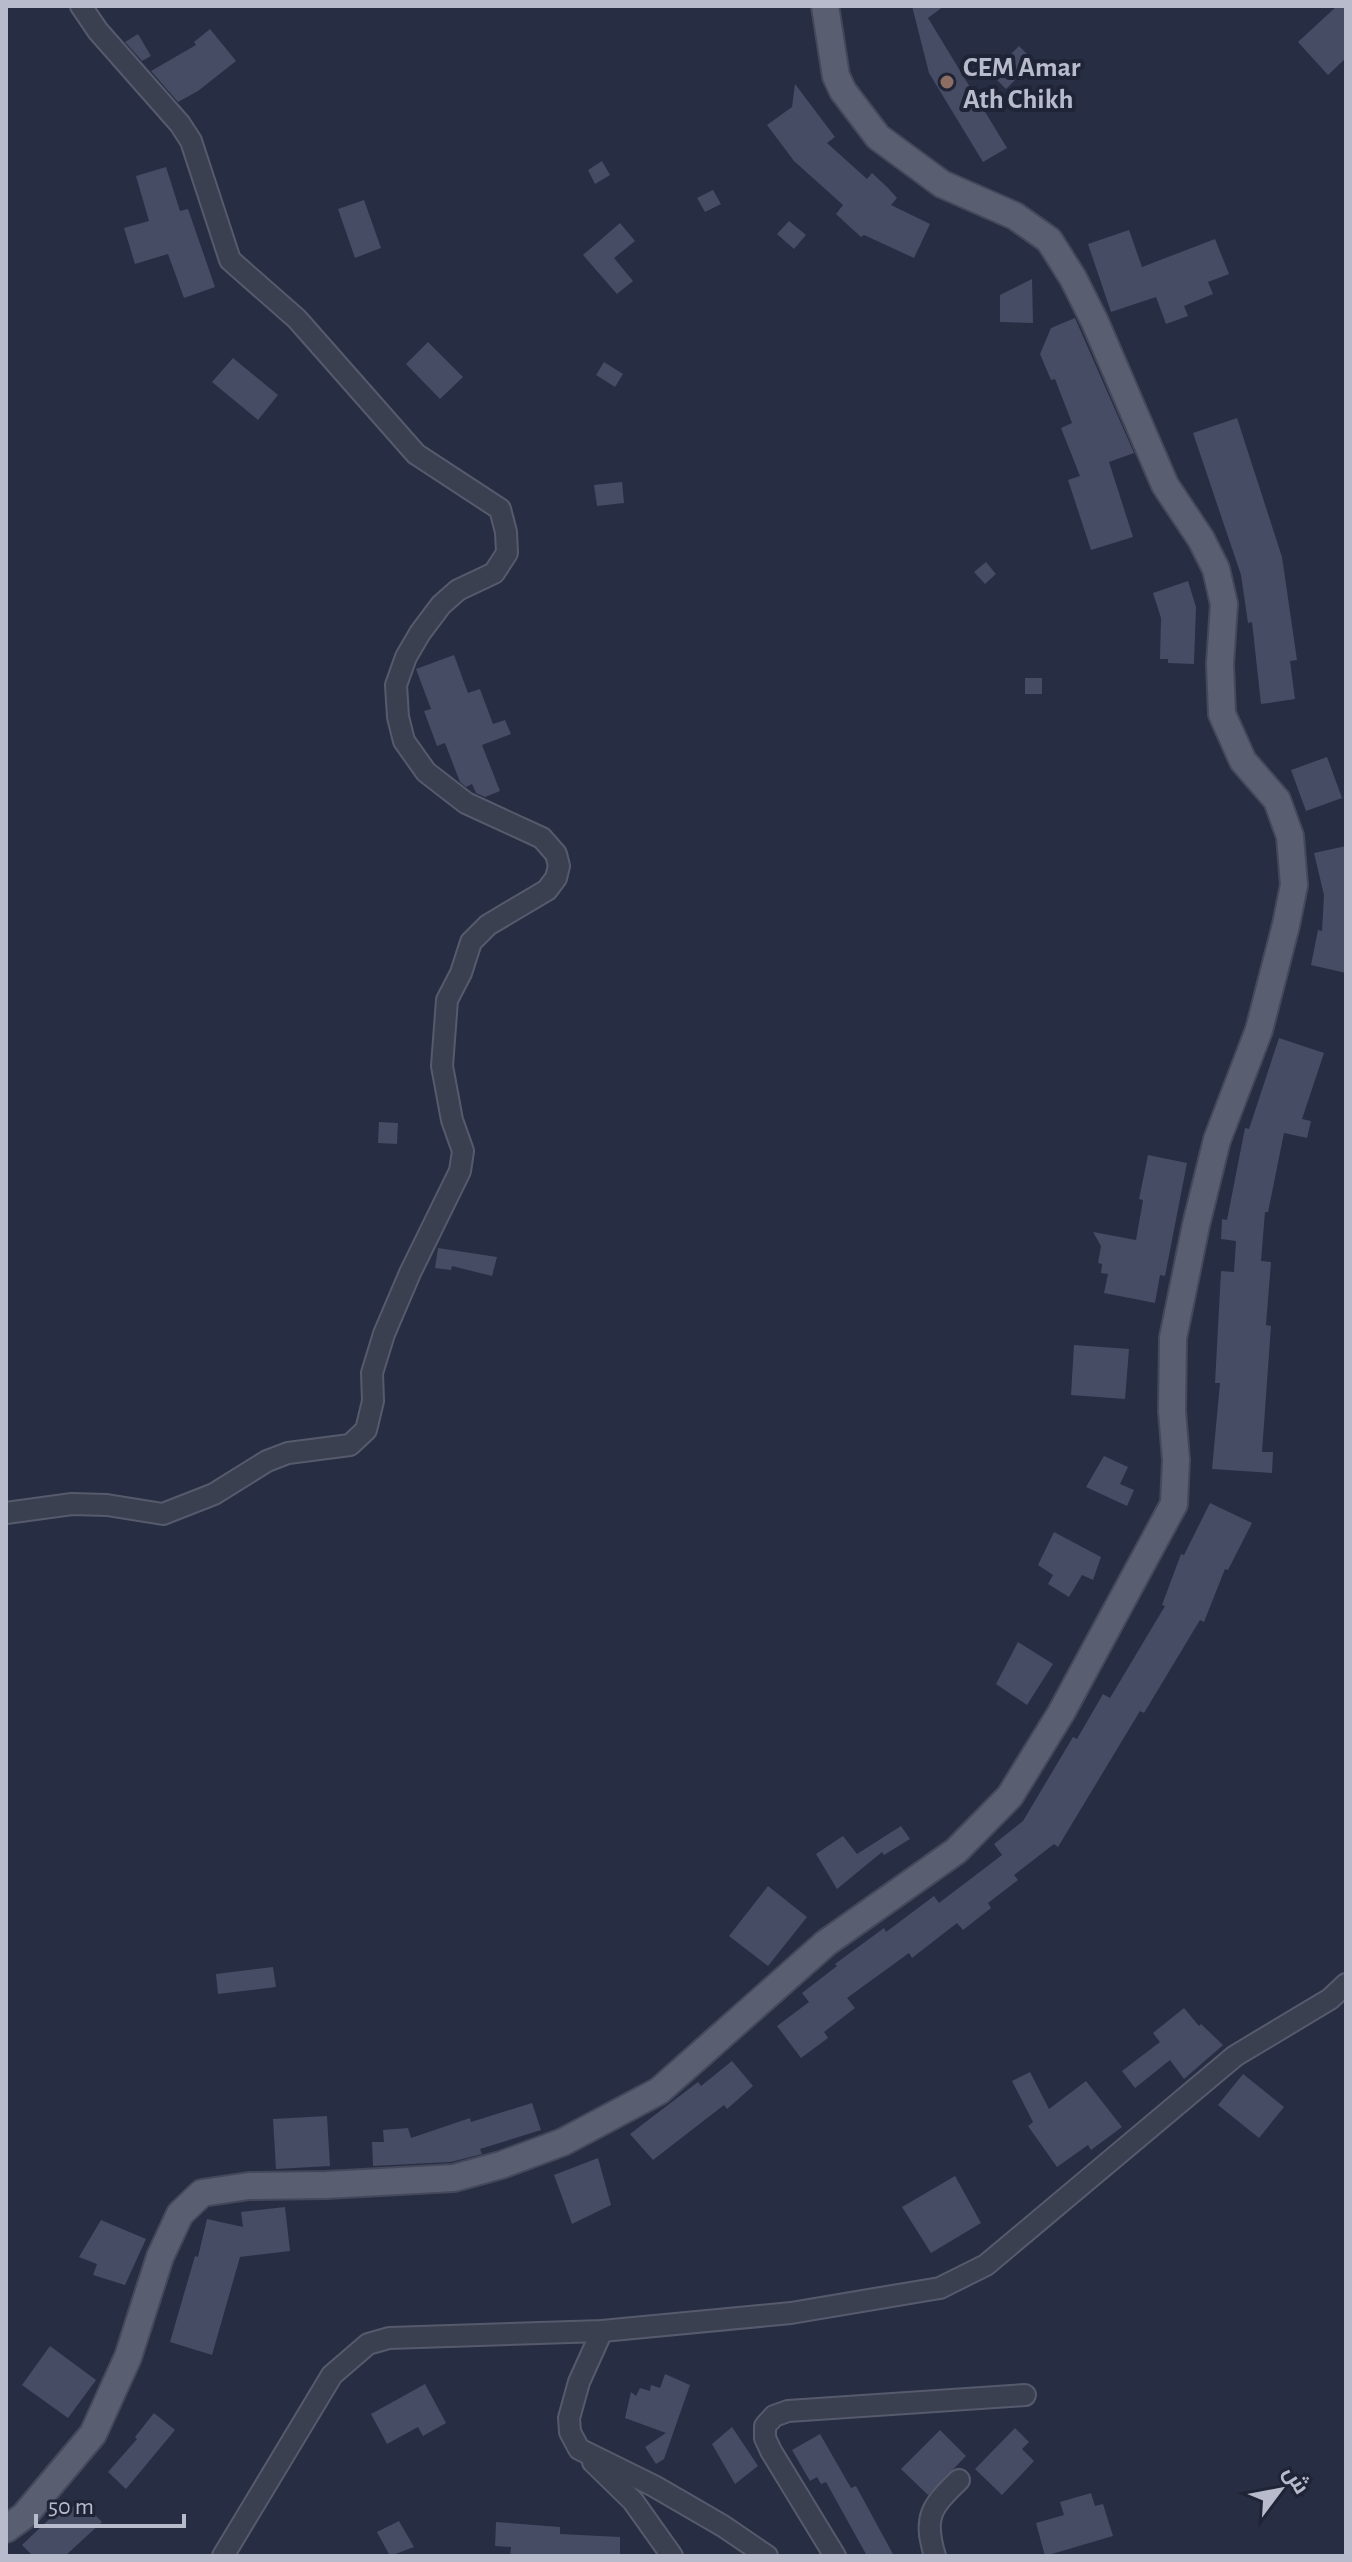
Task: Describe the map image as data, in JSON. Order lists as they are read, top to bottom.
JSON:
{
  "places": ["CEM Amar Ath Chikh"],
  "scale_bar": "50 m",
  "north": "top right"
}
